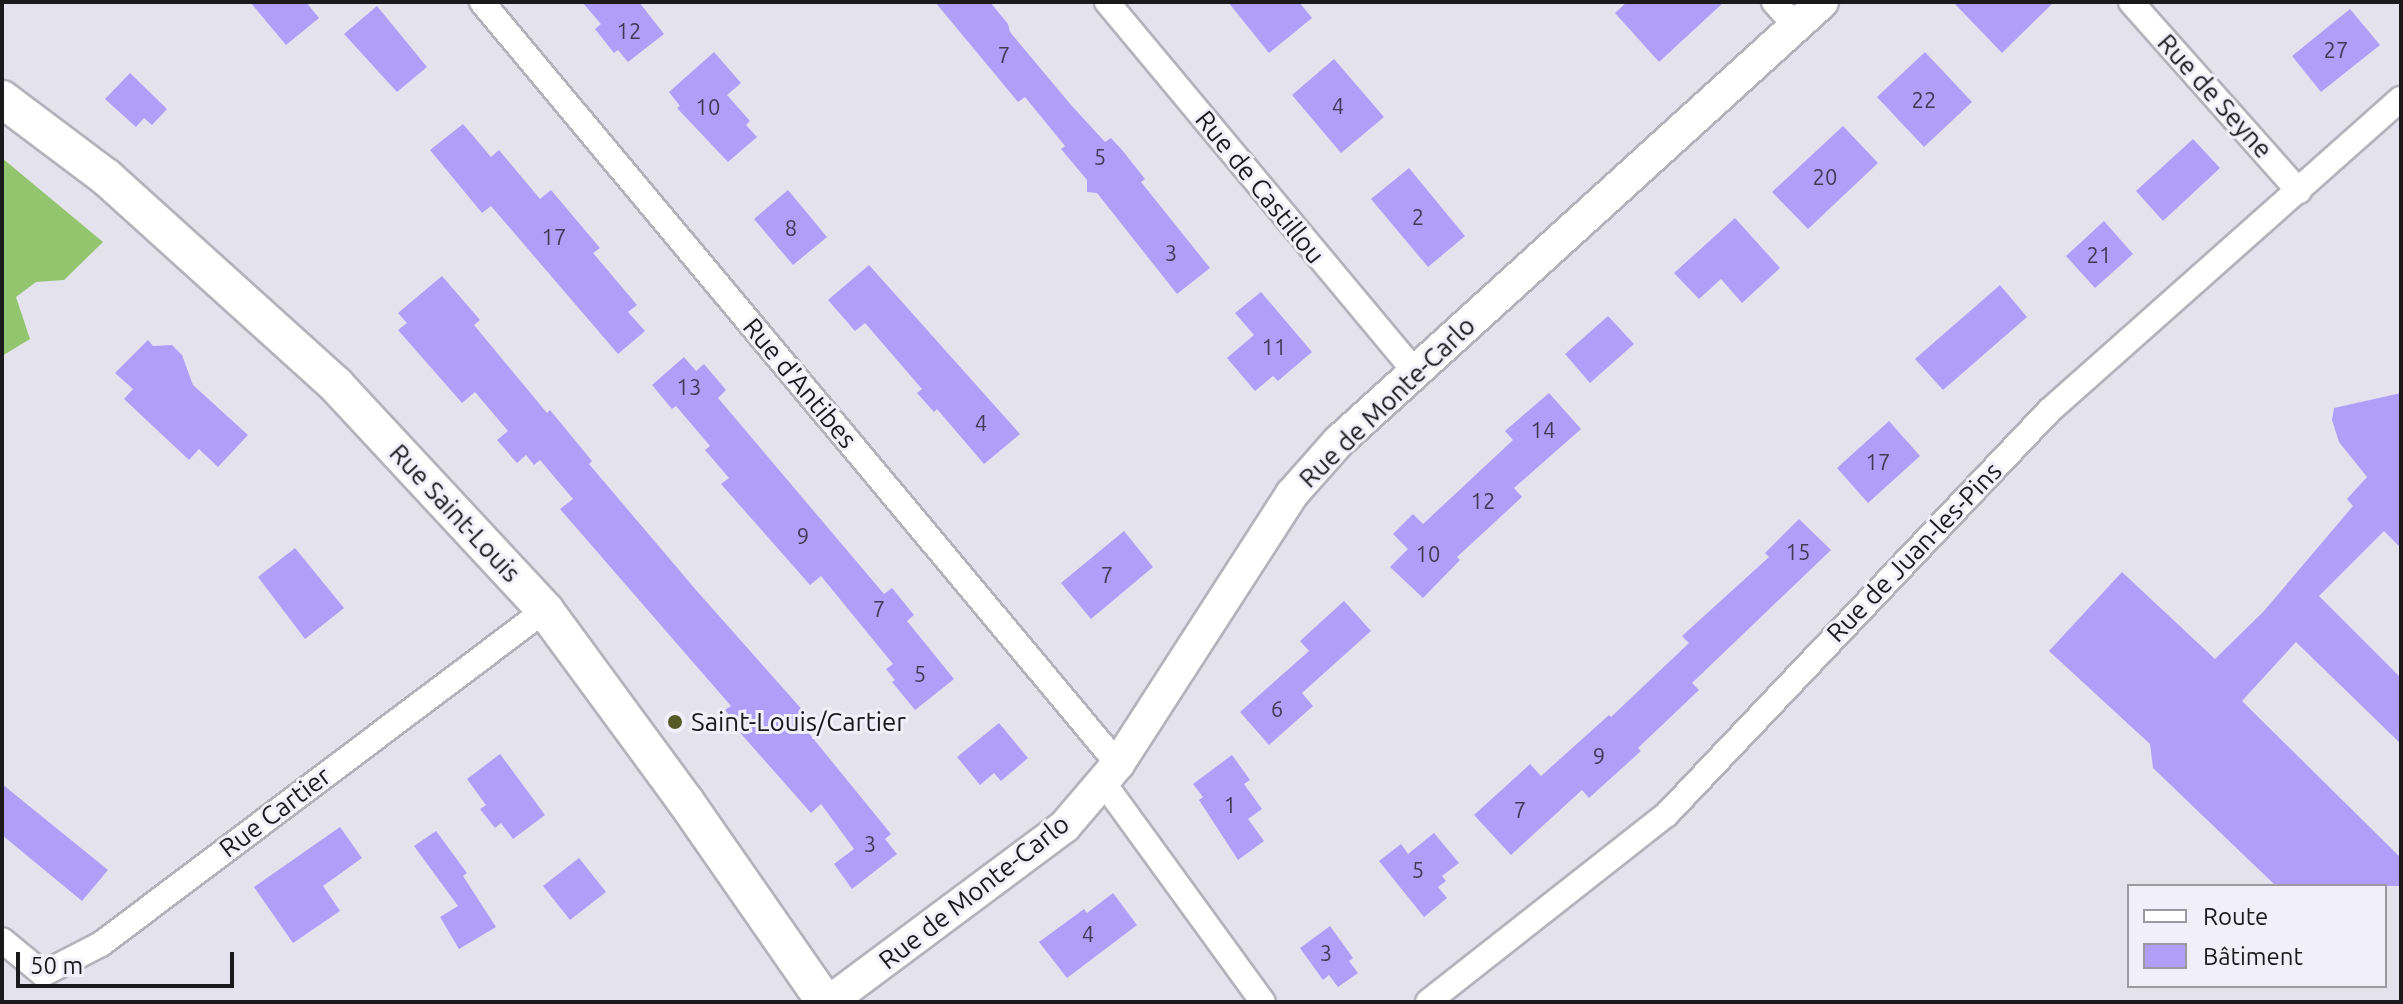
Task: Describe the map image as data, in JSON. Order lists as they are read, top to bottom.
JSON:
{
  "streets": {
    "main road": ["Rue Saint-Louis"],
    "street": [
      "Rue de Seyne",
      "Rue de Castillou",
      "Rue d'Antibes",
      "Rue de Monte-Carlo",
      "Rue de Juan-les-Pins",
      "Rue Cartier"
    ]
  },
  "crossings": [
    ["Rue de Seyne", "Rue de Juan-les-Pins"],
    ["Rue de Castillou", "Rue de Monte-Carlo"],
    ["Rue d'Antibes", "Rue de Monte-Carlo"],
    ["Rue de Monte-Carlo", "Rue Saint-Louis"],
    ["Rue Saint-Louis", "Rue Cartier"]
  ],
  "places": ["Saint-Louis/Cartier"],
  "house_numbers": [
    "12",
    "27",
    "7",
    "22",
    "4",
    "10",
    "5",
    "20",
    "2",
    "8",
    "17",
    "3",
    "21",
    "11",
    "13",
    "4",
    "14",
    "17",
    "12",
    "9",
    "15",
    "10",
    "7",
    "7",
    "5",
    "6",
    "9",
    "1",
    "7",
    "3",
    "5",
    "4",
    "3"
  ],
  "legend": ["Route", "Bâtiment"],
  "scale_bar": "50 m"
}
